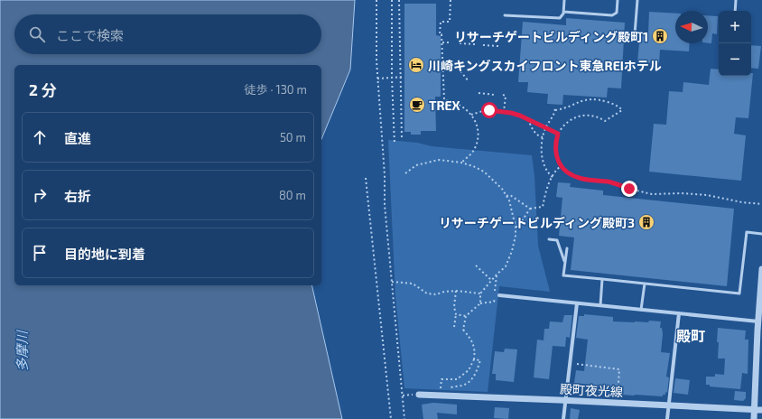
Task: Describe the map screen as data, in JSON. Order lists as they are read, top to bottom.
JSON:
{
  "streets": {
    "street": ["殿町夜光線"]
  },
  "districts": ["殿町"],
  "water": ["多摩川"],
  "places": {
    "building": ["リサーチゲートビルディング殿町1", "リサーチゲートビルディング殿町3"],
    "hotel": ["川崎キングスカイフロント東急REIホテル"],
    "cafe": ["TREX"]
  },
  "north": "left",
  "page": {
    "map_buttons": ["+", "−"],
    "search": "ここで検索",
    "heading": ["2 分", "徒歩 · 130 m"],
    "list": [
      ["直進", "50 m"],
      ["右折", "80 m"],
      "目的地に到着"
    ]
  }
}
